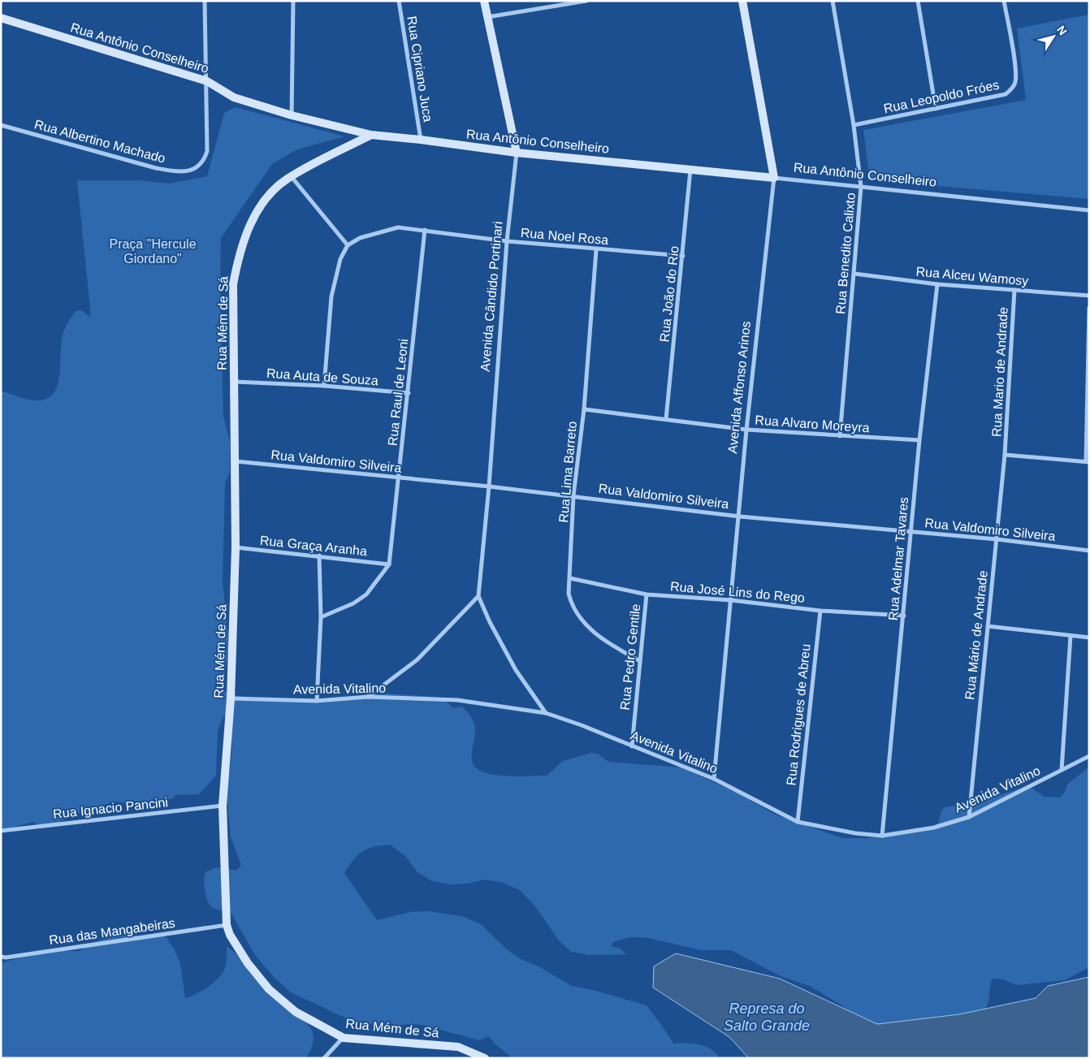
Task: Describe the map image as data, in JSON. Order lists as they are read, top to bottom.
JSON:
{
  "streets": {
    "street": [
      "Rua Antônio Conselheiro",
      "Rua Cipriano Juca",
      "Rua Leopoldo Fróes",
      "Rua Albertino Machado",
      "Rua Noel Rosa",
      "Rua Benedito Calixto",
      "Rua Alceu Wamosy",
      "Rua João do Rio",
      "Avenida Cândido Portinari",
      "Rua Mém de Sá",
      "Rua Mario de Andrade",
      "Rua Auta de Souza",
      "Avenida Affonso Arinos",
      "Rua Raul de Leoni",
      "Rua Alvaro Moreyra",
      "Rua Valdomiro Silveira",
      "Rua Lima Barreto",
      "Rua Graça Aranha",
      "Rua Adelmar Tavares",
      "Rua José Lins do Rego",
      "Rua Mário de Andrade",
      "Rua Pedro Gentile",
      "Avenida Vitalino",
      "Rua Rodrigues de Abreu",
      "Rua Ignacio Pancini",
      "Rua das Mangabeiras"
    ]
  },
  "crossings": [
    ["Rua Antônio Conselheiro", "Rua Cipriano Juca"],
    ["Rua Antônio Conselheiro", "Rua Albertino Machado"],
    ["Rua Antônio Conselheiro", "Rua Benedito Calixto"],
    ["Rua Antônio Conselheiro", "Rua João do Rio"],
    ["Rua Antônio Conselheiro", "Avenida Cândido Portinari"],
    ["Rua Antônio Conselheiro", "Rua Mém de Sá"],
    ["Rua Antônio Conselheiro", "Avenida Affonso Arinos"],
    ["Rua Leopoldo Fróes", "Rua Benedito Calixto"],
    ["Rua Noel Rosa", "Rua João do Rio"],
    ["Rua Noel Rosa", "Avenida Cândido Portinari"],
    ["Rua Noel Rosa", "Rua Raul de Leoni"],
    ["Rua Noel Rosa", "Rua Lima Barreto"],
    ["Rua Benedito Calixto", "Rua Alceu Wamosy"],
    ["Rua Benedito Calixto", "Rua Alvaro Moreyra"],
    ["Rua Alceu Wamosy", "Rua Mario de Andrade"],
    ["Rua Alceu Wamosy", "Rua Adelmar Tavares"],
    ["Rua João do Rio", "Rua Alvaro Moreyra"],
    ["Avenida Cândido Portinari", "Rua Valdomiro Silveira"],
    ["Avenida Cândido Portinari", "Avenida Vitalino"],
    ["Rua Mém de Sá", "Rua Auta de Souza"],
    ["Rua Mém de Sá", "Rua Valdomiro Silveira"],
    ["Rua Mém de Sá", "Rua Graça Aranha"],
    ["Rua Mém de Sá", "Avenida Vitalino"],
    ["Rua Mém de Sá", "Rua Ignacio Pancini"],
    ["Rua Mém de Sá", "Rua das Mangabeiras"],
    ["Rua Mario de Andrade", "Rua Mário de Andrade"],
    ["Rua Auta de Souza", "Rua Raul de Leoni"],
    ["Avenida Affonso Arinos", "Rua Alvaro Moreyra"],
    ["Avenida Affonso Arinos", "Rua Valdomiro Silveira"],
    ["Avenida Affonso Arinos", "Rua José Lins do Rego"],
    ["Avenida Affonso Arinos", "Avenida Vitalino"],
    ["Rua Raul de Leoni", "Rua Valdomiro Silveira"],
    ["Rua Raul de Leoni", "Rua Graça Aranha"],
    ["Rua Alvaro Moreyra", "Rua Lima Barreto"],
    ["Rua Alvaro Moreyra", "Rua Adelmar Tavares"],
    ["Rua Valdomiro Silveira", "Rua Lima Barreto"],
    ["Rua Valdomiro Silveira", "Rua Adelmar Tavares"],
    ["Rua Valdomiro Silveira", "Rua Mário de Andrade"],
    ["Rua Lima Barreto", "Rua José Lins do Rego"],
    ["Rua Lima Barreto", "Rua Pedro Gentile"],
    ["Rua Adelmar Tavares", "Rua José Lins do Rego"],
    ["Rua Adelmar Tavares", "Avenida Vitalino"],
    ["Rua José Lins do Rego", "Rua Pedro Gentile"],
    ["Rua José Lins do Rego", "Rua Rodrigues de Abreu"],
    ["Rua Mário de Andrade", "Avenida Vitalino"],
    ["Rua Pedro Gentile", "Avenida Vitalino"],
    ["Avenida Vitalino", "Rua Rodrigues de Abreu"]
  ],
  "water": ["Represa do Salto Grande"],
  "parks": ["Praça \"Hercule Giordano\""],
  "north": "top right"
}
